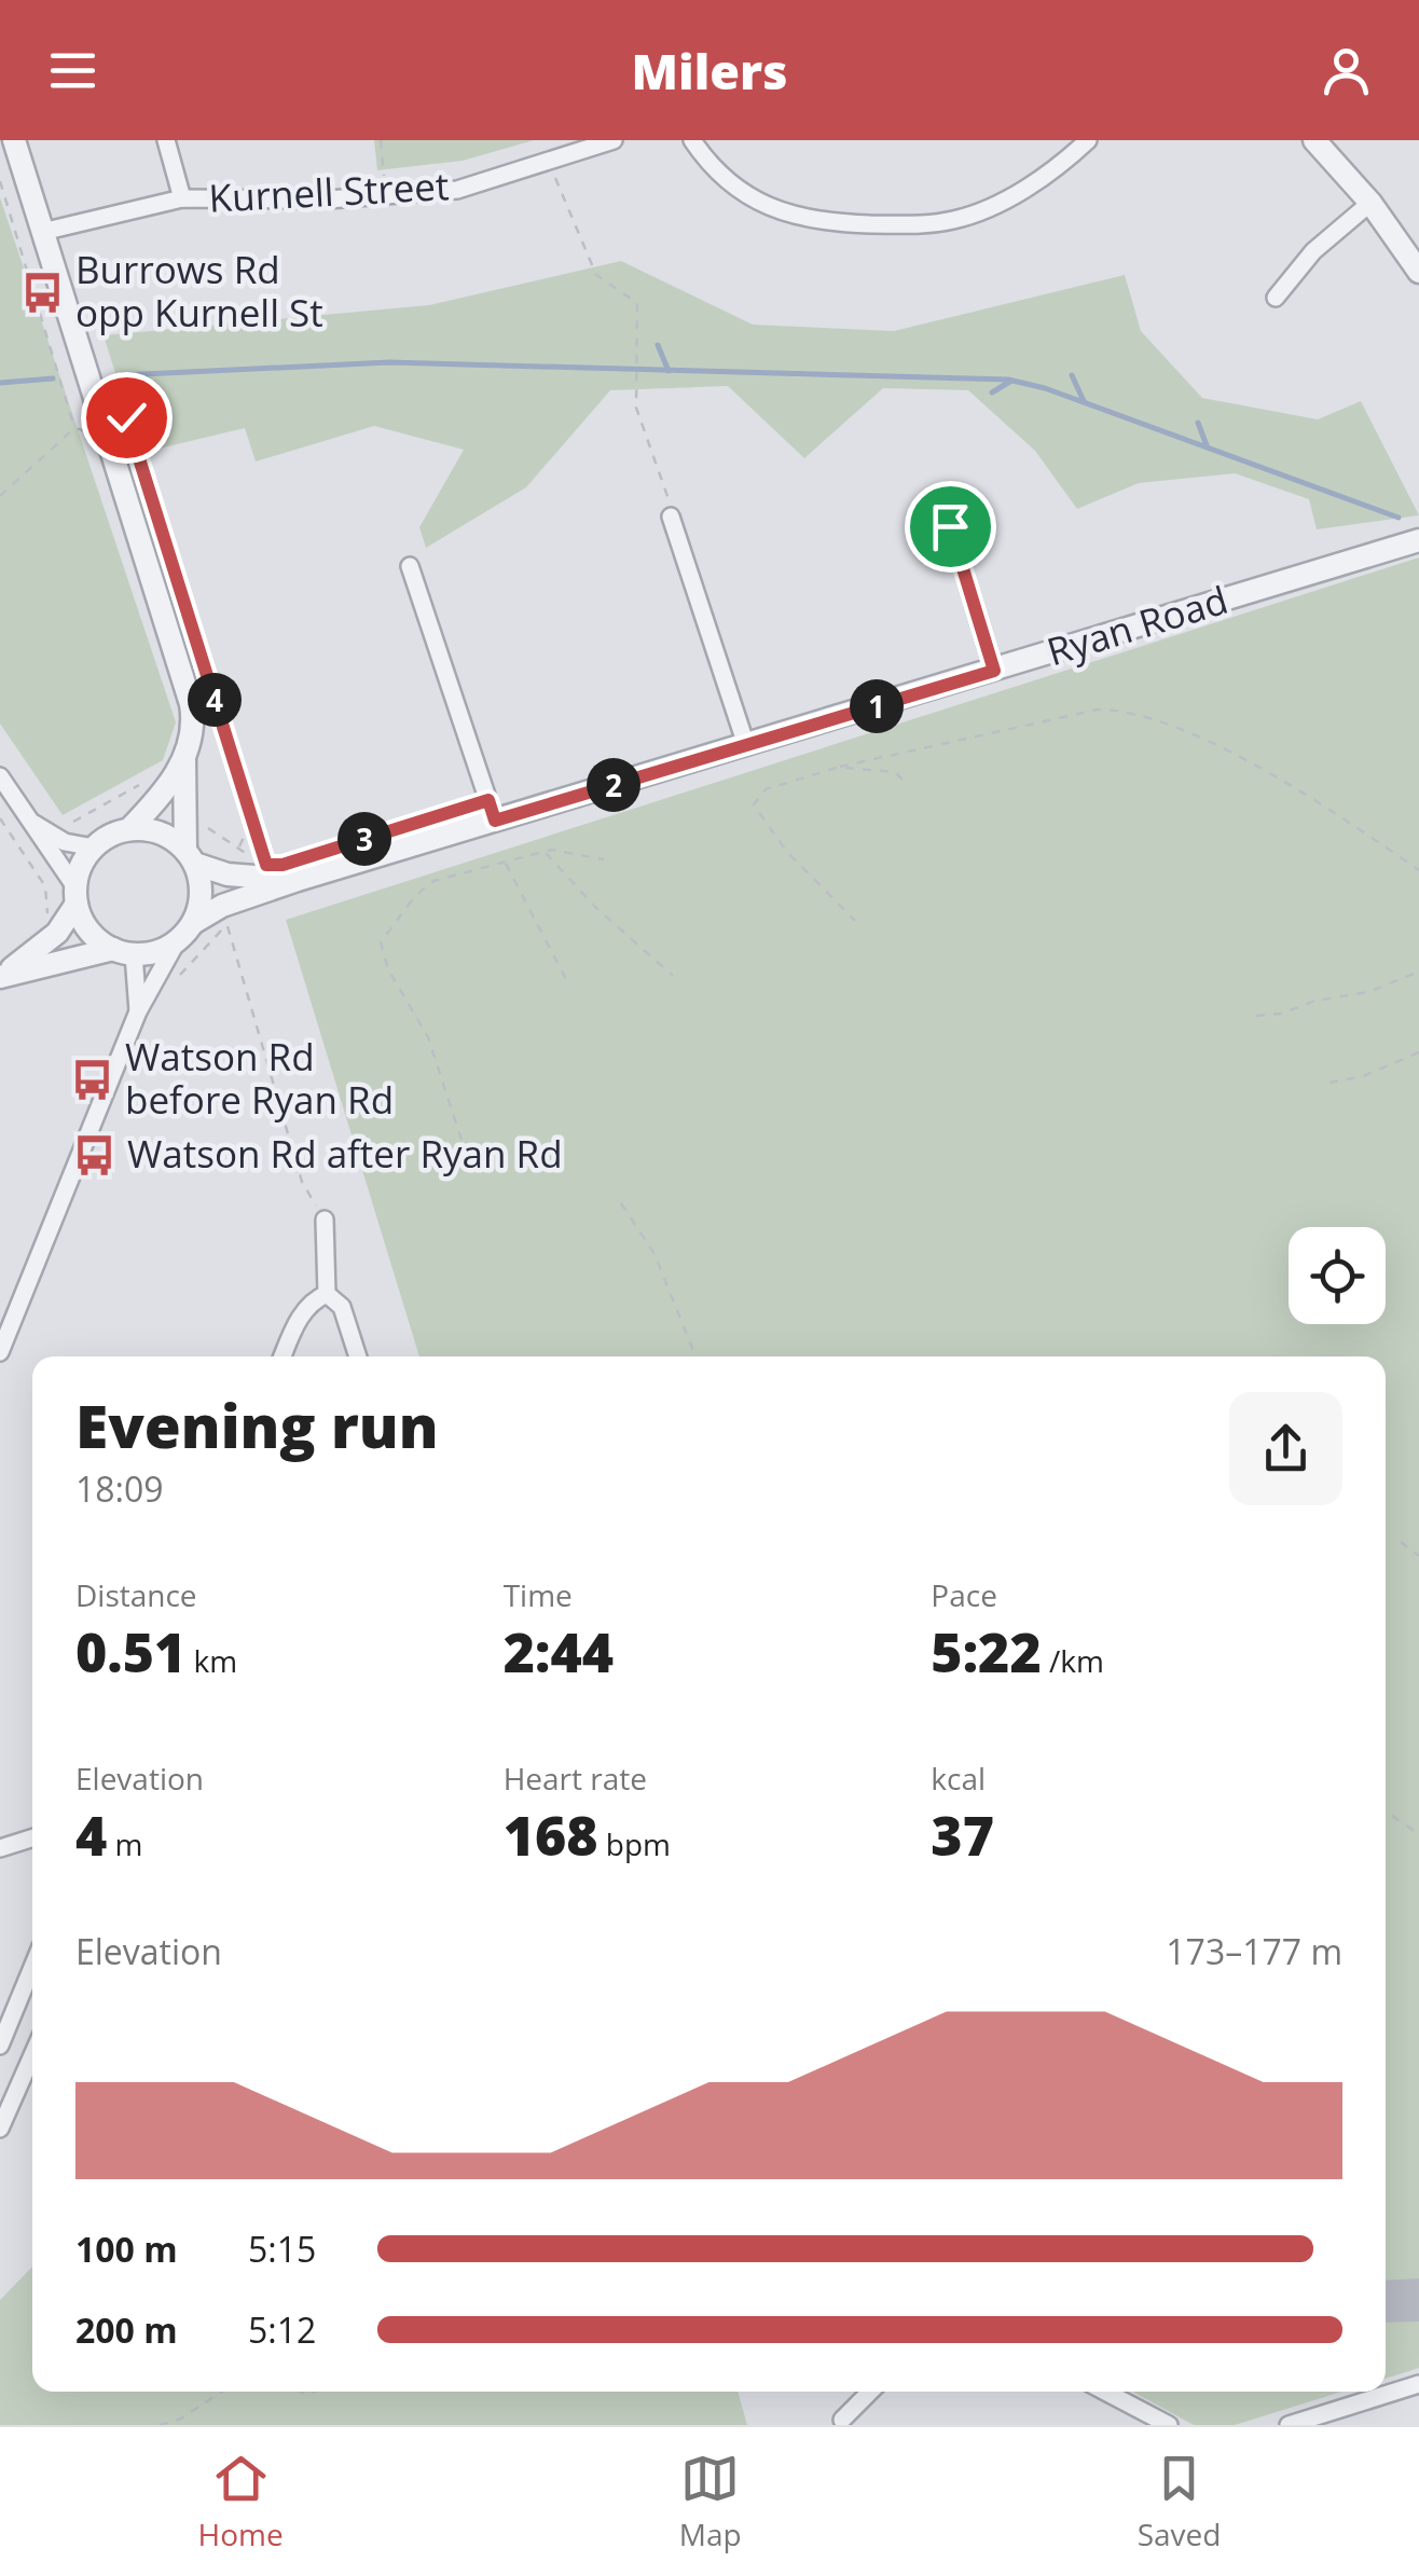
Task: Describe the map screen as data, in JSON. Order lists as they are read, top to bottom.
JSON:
{
  "streets": {
    "street": ["Kurnell Street", "Ryan Road"]
  },
  "places": {
    "bus stop": ["Burrows Rd opp Kurnell St", "Watson Rd before Ryan Rd", "Watson Rd after Ryan Rd"]
  },
  "page": {
    "header": "Milers",
    "pins": [
      "4",
      "1",
      "2",
      "3"
    ],
    "heading": ["Evening run", "18:09"],
    "stats": [
      ["Distance", "0.51 km"],
      ["Time", "2:44"],
      ["Pace", "5:22 /km"],
      ["Elevation", "4 m"],
      ["Heart rate", "168 bpm"],
      ["kcal", "37"]
    ],
    "chart": ["Elevation", "173–177 m"],
    "list": [
      {
        "name": "100 m",
        "note": "5:15"
      },
      {
        "name": "200 m",
        "note": "5:12"
      }
    ],
    "tabs": ["Home", "Map", "Saved"]
  }
}
